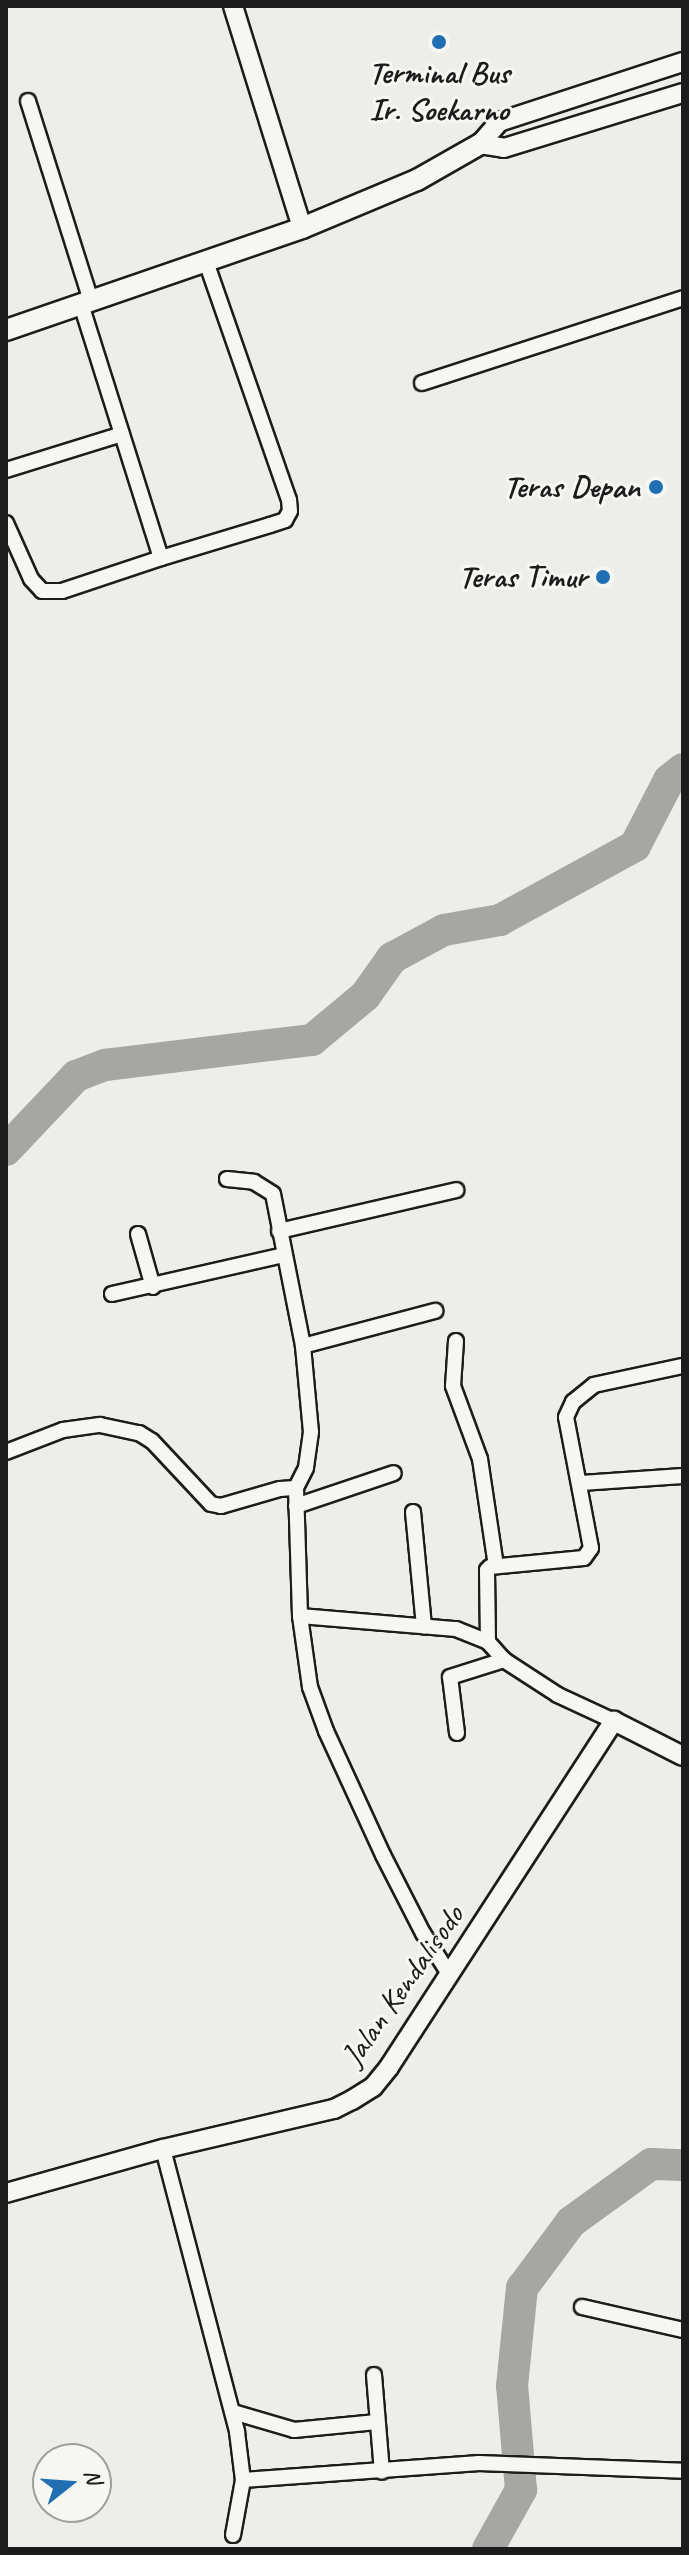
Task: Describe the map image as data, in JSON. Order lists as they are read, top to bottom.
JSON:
{
  "streets": {
    "street": ["Jalan Kendalisodo"]
  },
  "places": ["Terminal Bus Ir. Soekarno", "Teras Depan", "Teras Timur"],
  "north": "right"
}
